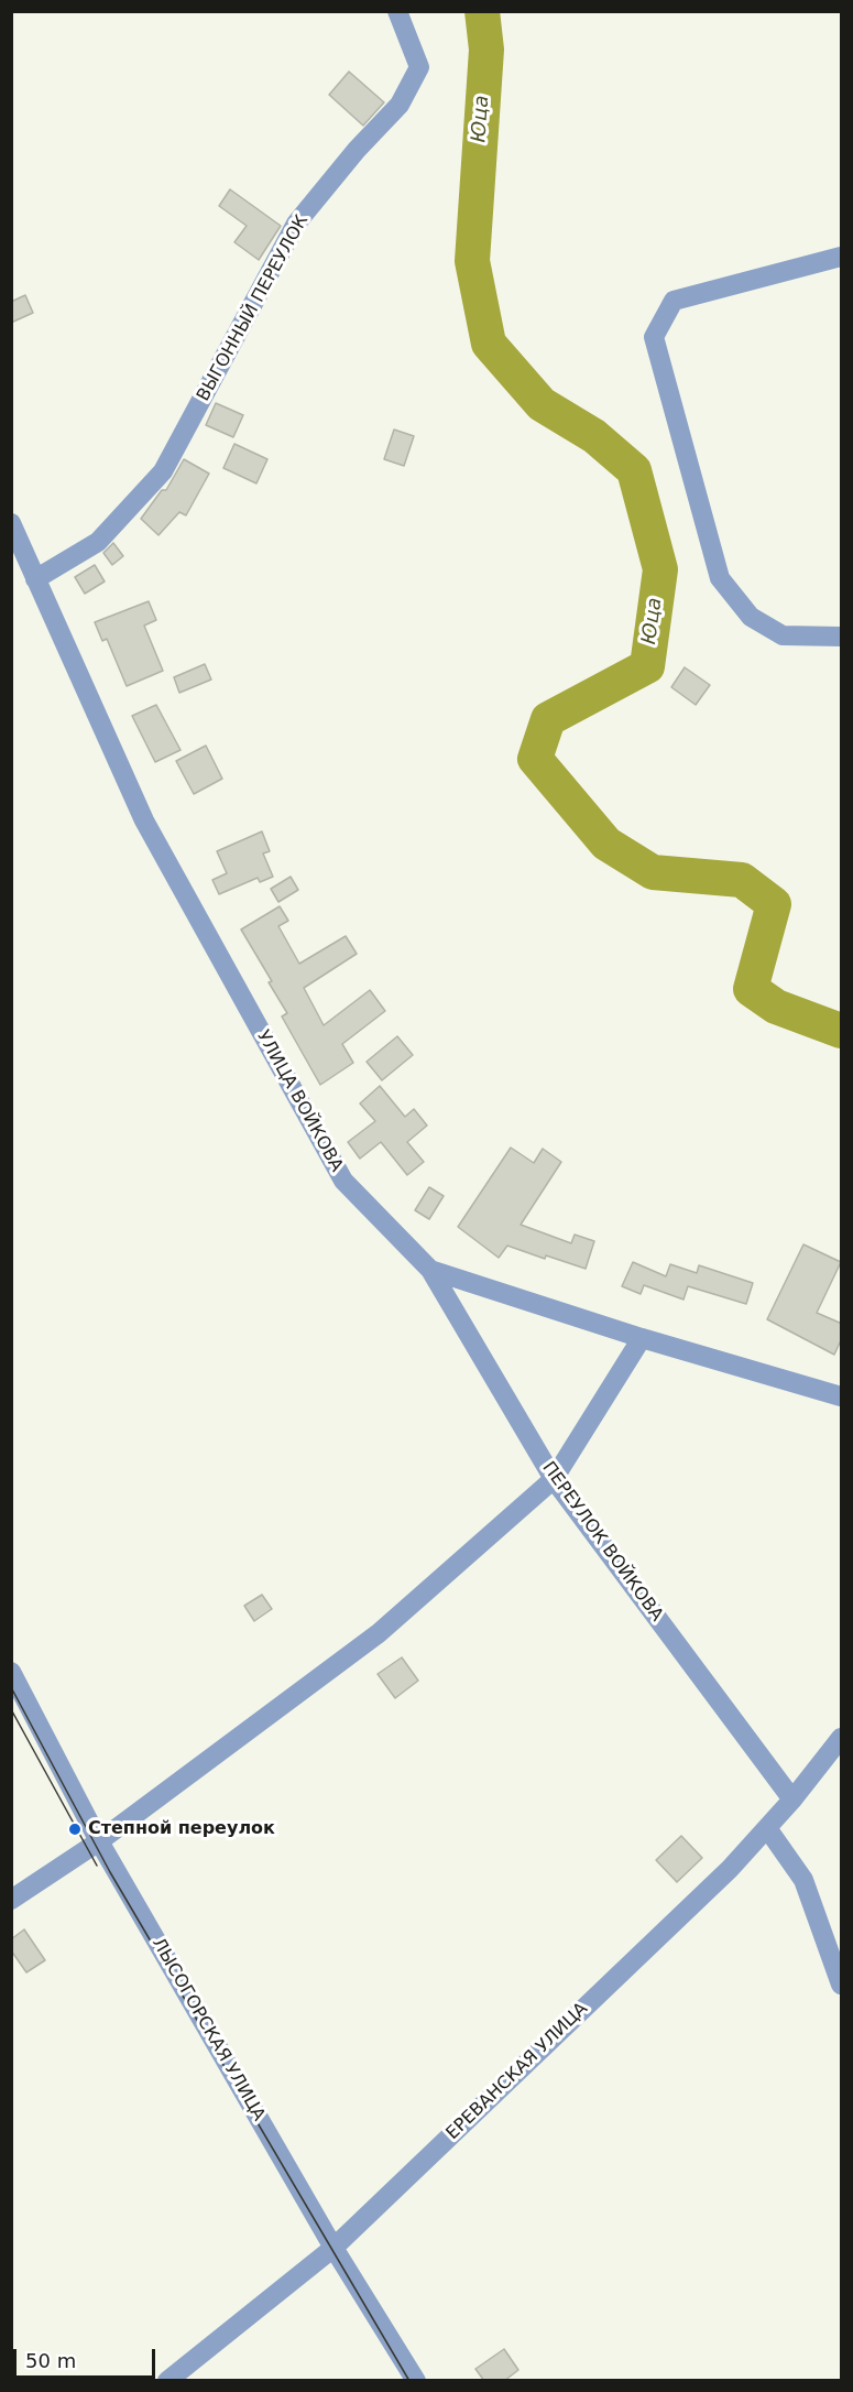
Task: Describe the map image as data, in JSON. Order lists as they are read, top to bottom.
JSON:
{
  "streets": {
    "street": [
      "ВЫГОННЫЙ ПЕРЕУЛОК",
      "УЛИЦА ВОЙКОВА",
      "ПЕРЕУЛОК ВОЙКОВА",
      "ЛЫСОГОРСКАЯ УЛИЦА",
      "ЕРЕВАНСКАЯ УЛИЦА"
    ]
  },
  "crossings": [
    ["ВЫГОННЫЙ ПЕРЕУЛОК", "УЛИЦА ВОЙКОВА"],
    ["УЛИЦА ВОЙКОВА", "ПЕРЕУЛОК ВОЙКОВА"],
    ["ПЕРЕУЛОК ВОЙКОВА", "ЕРЕВАНСКАЯ УЛИЦА"],
    ["ЛЫСОГОРСКАЯ УЛИЦА", "ЕРЕВАНСКАЯ УЛИЦА"]
  ],
  "water": ["Юца"],
  "places": ["Степной переулок"],
  "scale_bar": "50 m"
}
